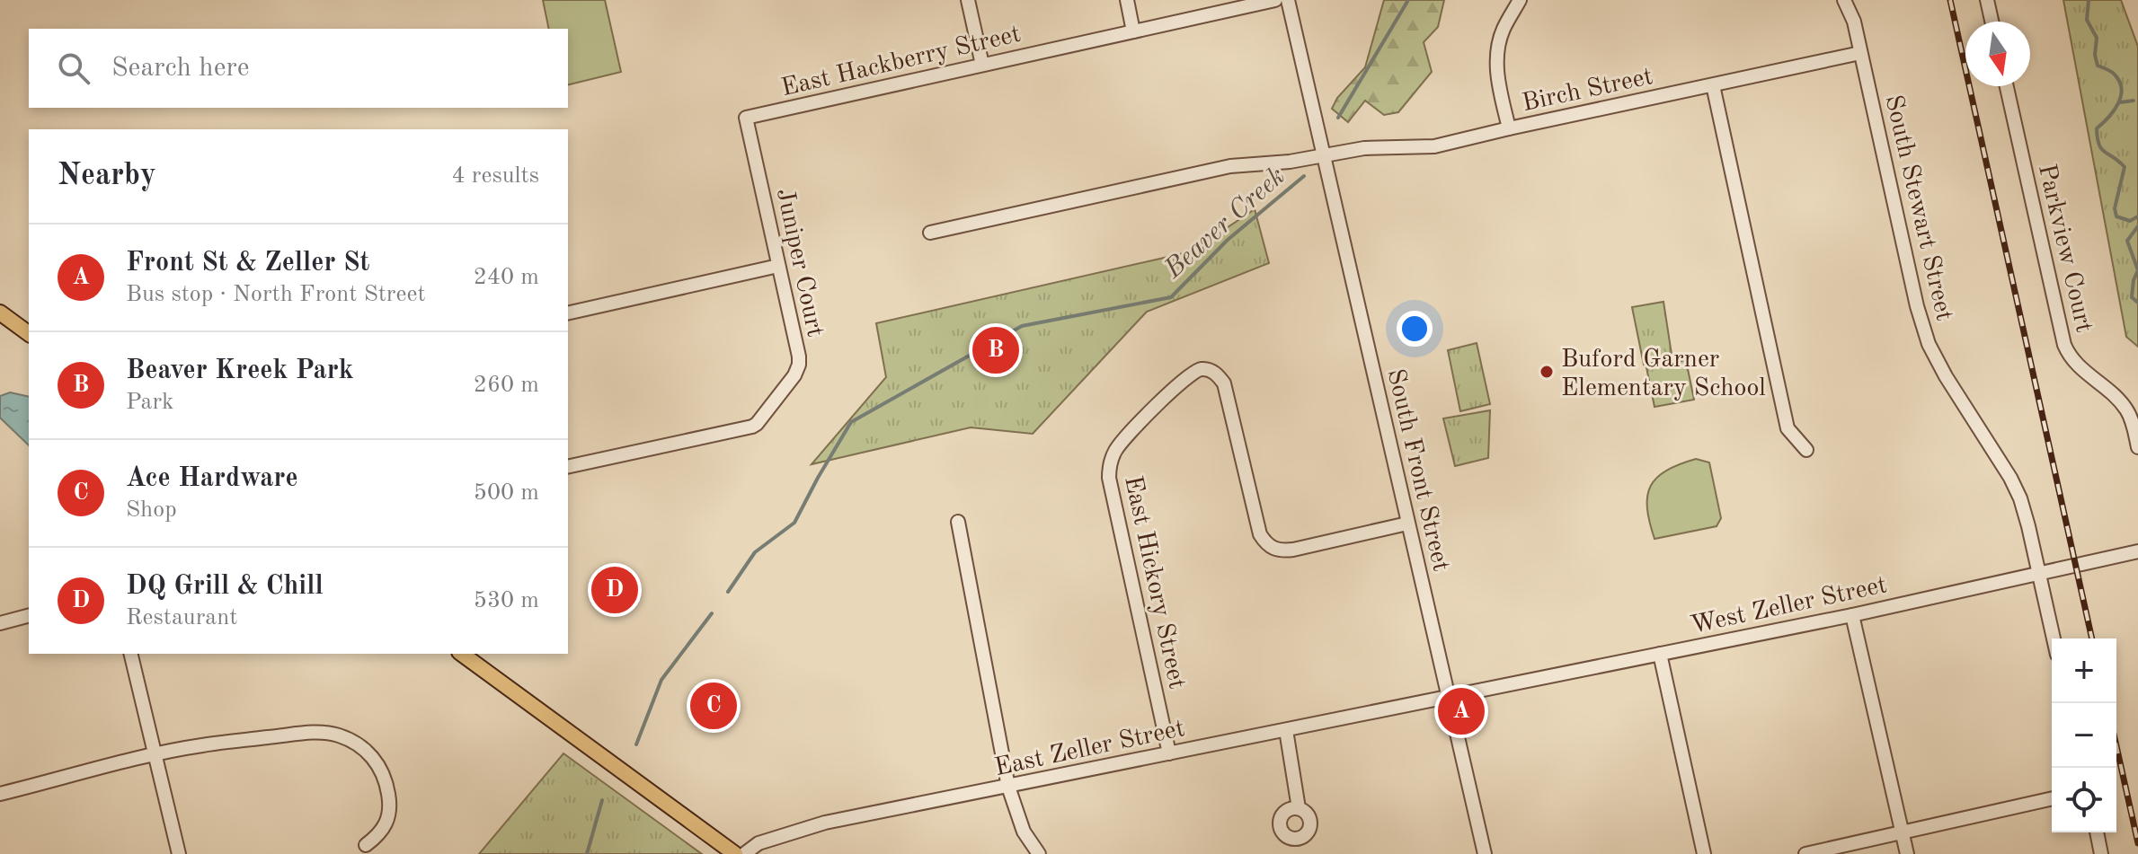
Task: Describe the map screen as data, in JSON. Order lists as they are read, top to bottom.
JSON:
{
  "streets": {
    "street": [
      "East Hackberry Street",
      "Birch Street",
      "South Stewart Street",
      "Parkview Court",
      "Juniper Court",
      "South Front Street",
      "East Hickory Street",
      "West Zeller Street",
      "East Zeller Street"
    ]
  },
  "crossings": [
    ["East Hackberry Street", "Juniper Court"],
    ["Birch Street", "South Stewart Street"],
    ["Birch Street", "South Front Street"],
    ["South Stewart Street", "West Zeller Street"],
    ["South Front Street", "East Hickory Street"],
    ["South Front Street", "West Zeller Street"],
    ["South Front Street", "East Zeller Street"],
    ["East Hickory Street", "East Zeller Street"],
    ["West Zeller Street", "East Zeller Street"]
  ],
  "water": ["Beaver Creek"],
  "places": ["Buford Garner Elementary School"],
  "north": "bottom",
  "page": {
    "search": "Search here",
    "heading": ["Nearby", "4 results"],
    "list": [
      {
        "mark": "A",
        "name": "Front St & Zeller St",
        "note": "Bus stop · North Front Street",
        "value": "240 m"
      },
      {
        "mark": "B",
        "name": "Beaver Kreek Park",
        "note": "Park",
        "value": "260 m"
      },
      {
        "mark": "C",
        "name": "Ace Hardware",
        "note": "Shop",
        "value": "500 m"
      },
      {
        "mark": "D",
        "name": "DQ Grill & Chill",
        "note": "Restaurant",
        "value": "530 m"
      }
    ],
    "pins": [
      "B",
      "D",
      "C",
      "A"
    ],
    "map_buttons": ["+", "−"]
  }
}
